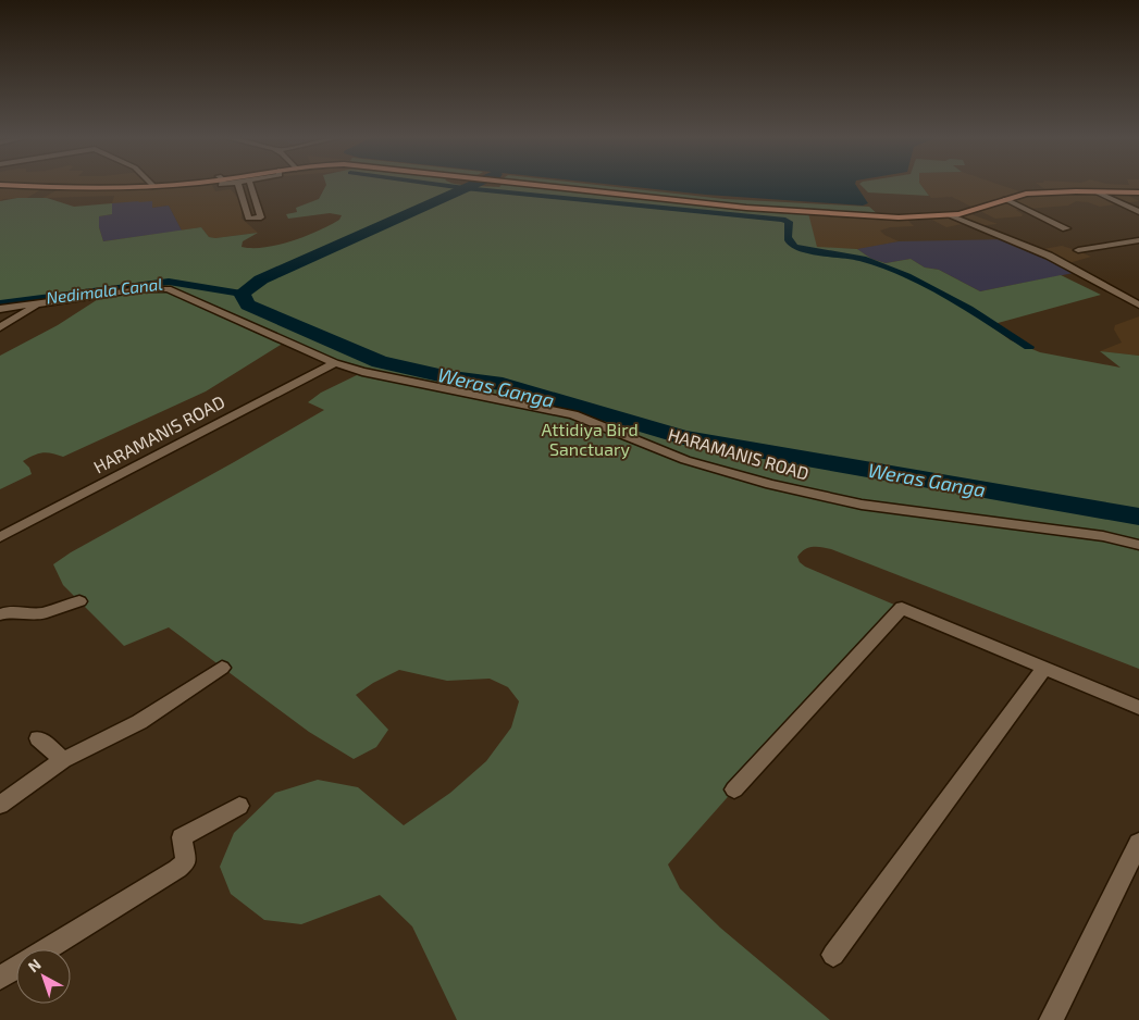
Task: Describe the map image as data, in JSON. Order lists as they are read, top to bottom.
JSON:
{
  "streets": {
    "street": ["HARAMANIS ROAD"]
  },
  "water": ["Nedimala Canal", "Weras Ganga"],
  "parks": ["Attidiya Bird Sanctuary"],
  "north": "top left"
}
